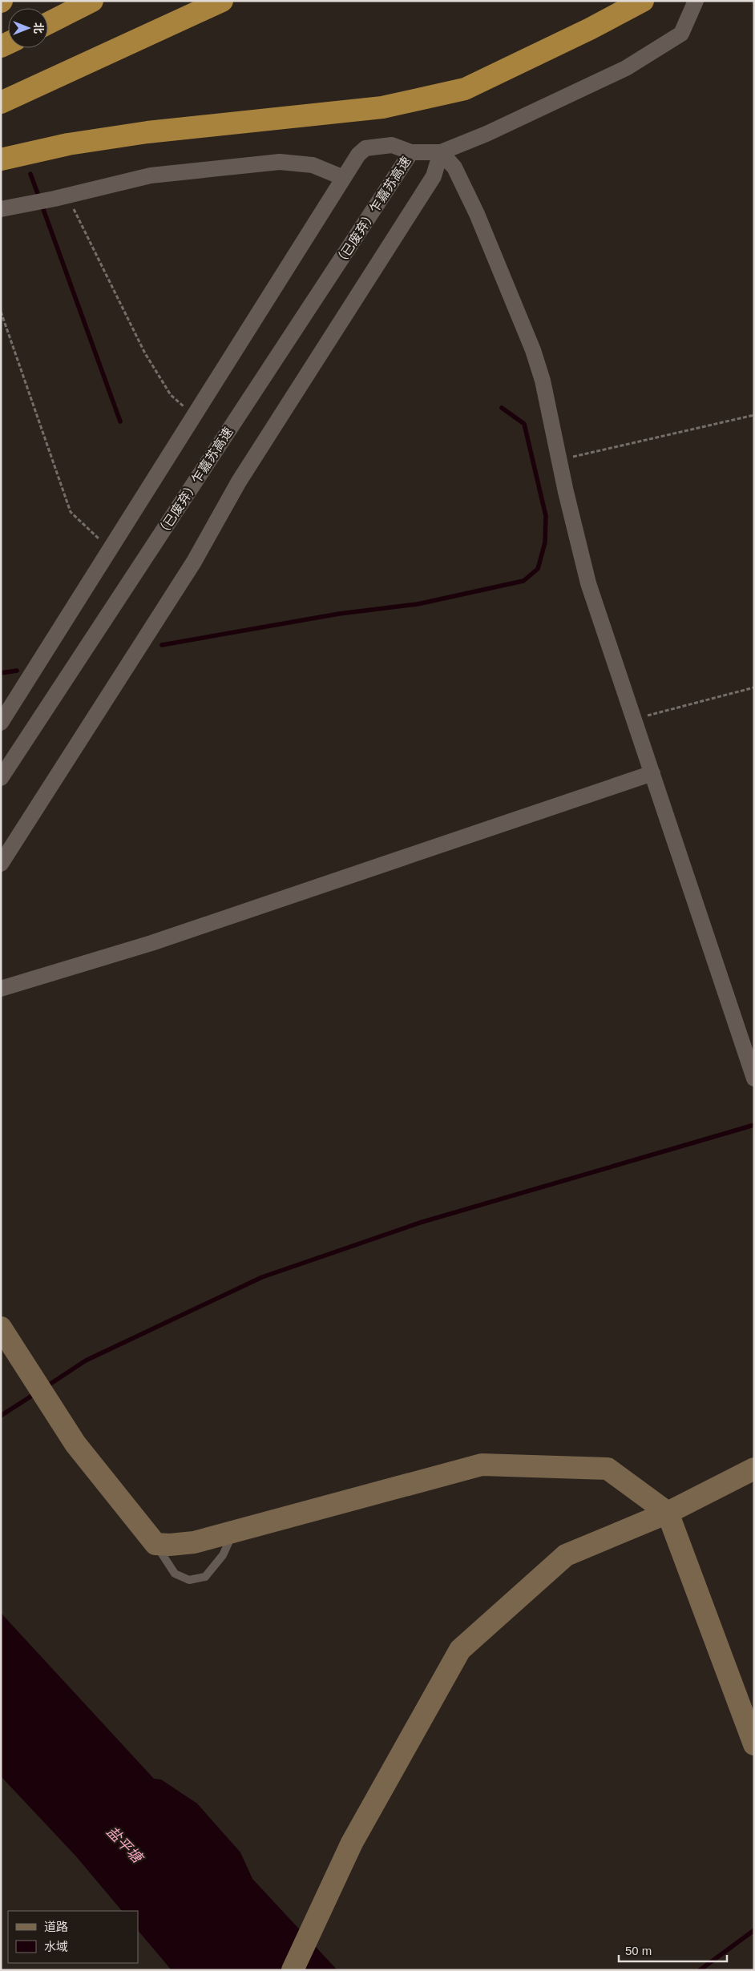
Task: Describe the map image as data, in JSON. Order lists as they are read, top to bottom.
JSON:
{
  "streets": {
    "street": ["（已废弃）乍嘉苏高速"]
  },
  "water": ["盐平塘"],
  "legend": ["道路", "水域"],
  "scale_bar": "50 m",
  "north": "right"
}
